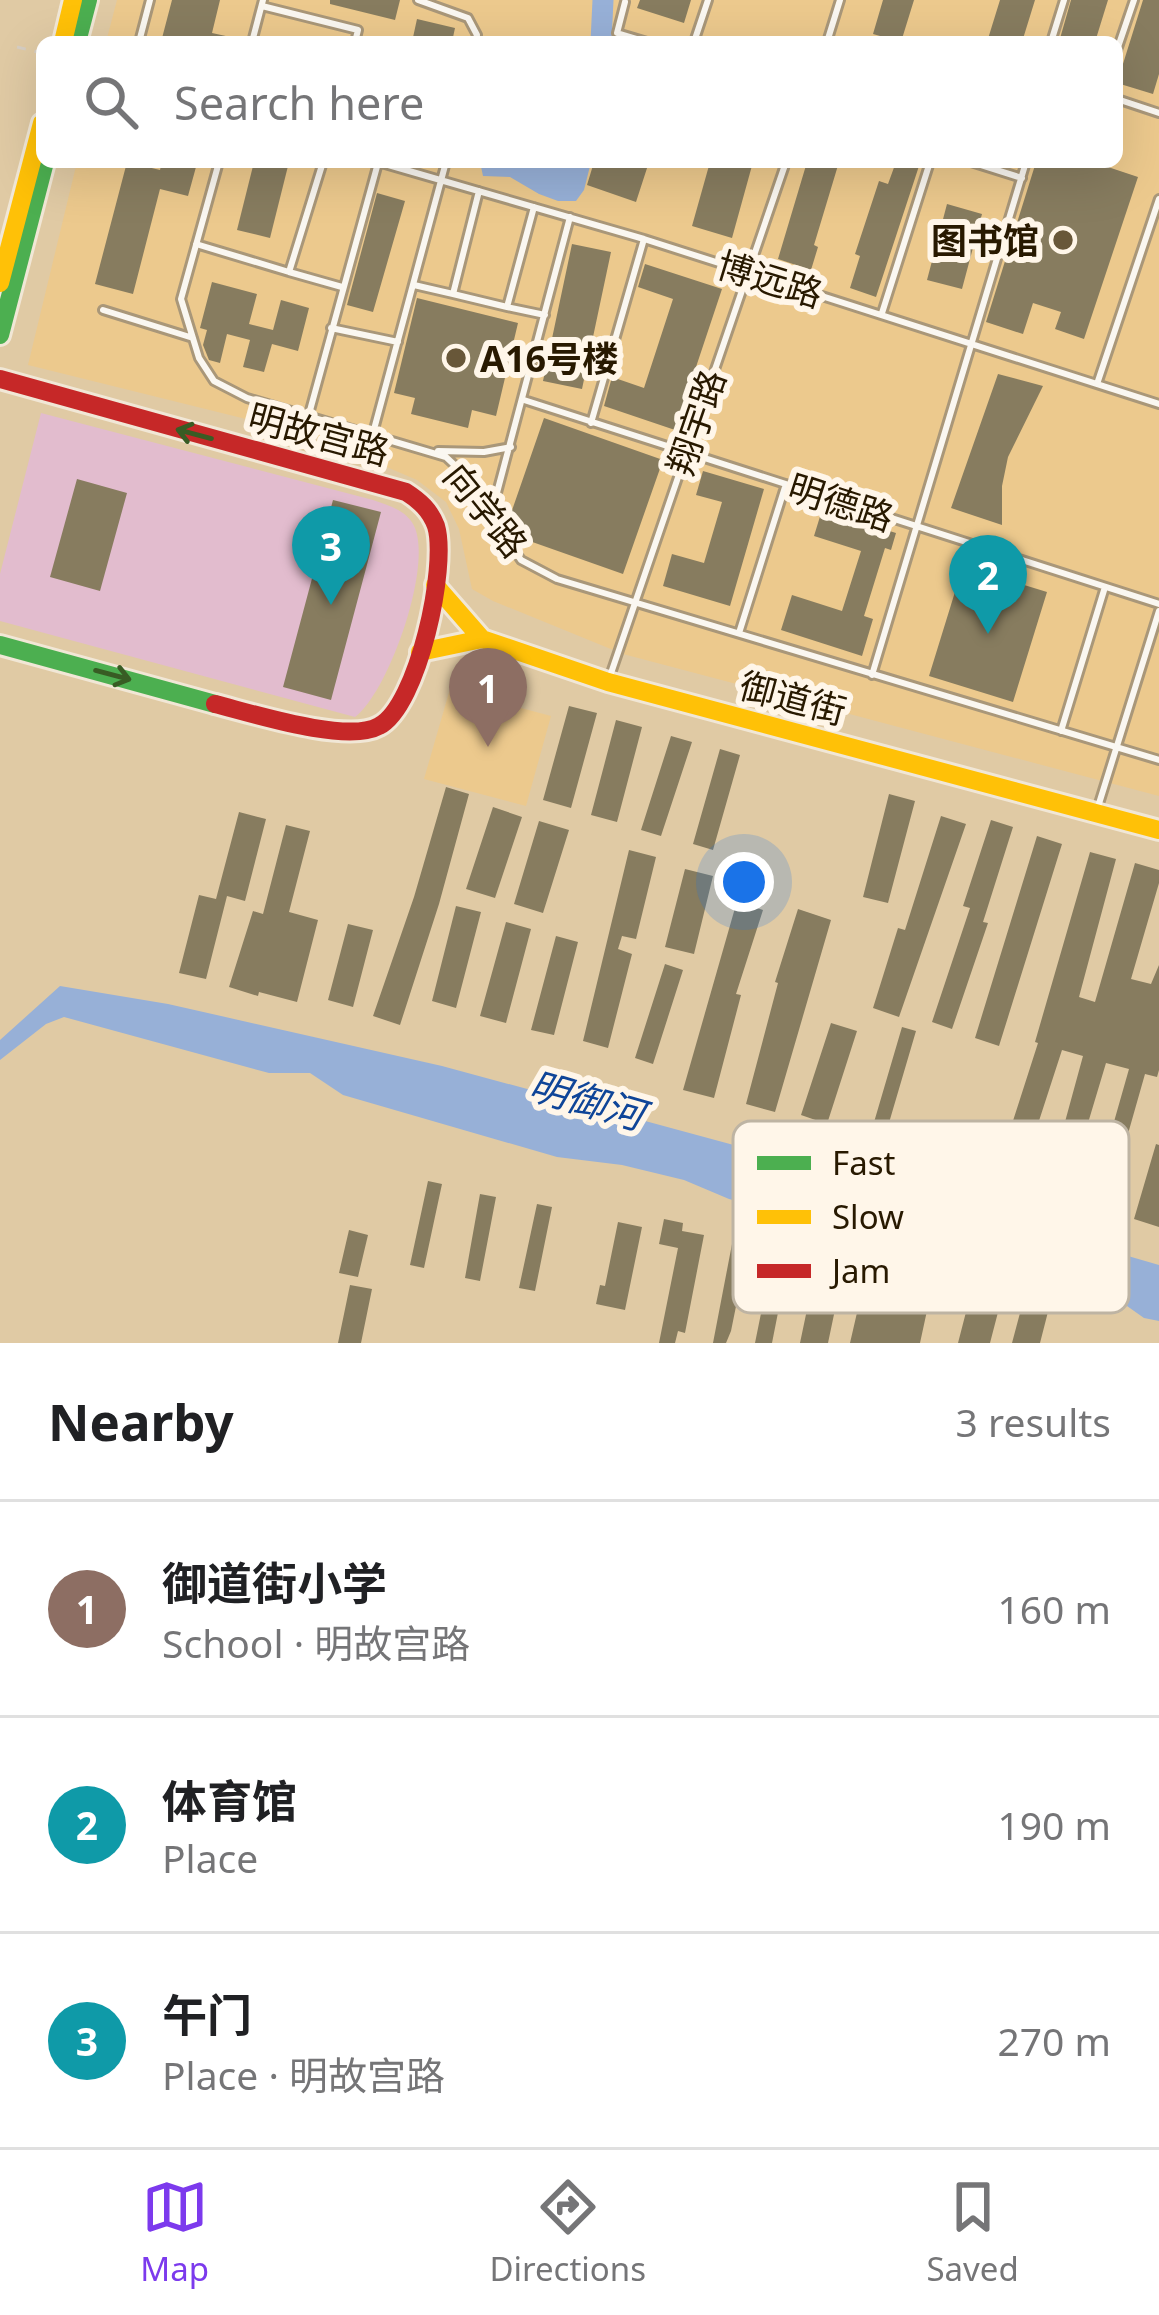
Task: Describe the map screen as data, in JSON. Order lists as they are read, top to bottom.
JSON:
{
  "streets": {
    "main road": ["明故宫路", "御道街"],
    "lane": [
      "博远路",
      "翔宇路",
      "明德路",
      "向学路"
    ]
  },
  "crossings": [
    ["博远路", "翔宇路"],
    ["翔宇路", "明德路"],
    ["翔宇路", "向学路"],
    ["翔宇路", "御道街"]
  ],
  "water": ["明御河"],
  "places": ["图书馆", "A16号楼"],
  "legend": ["Fast", "Slow", "Jam"],
  "page": {
    "search": "Search here",
    "pins": ["3", "2", "1"],
    "heading": ["Nearby", "3 results"],
    "list": [
      {
        "mark": "1",
        "name": "御道街小学",
        "note": "School · 明故宫路",
        "value": "160 m"
      },
      {
        "mark": "2",
        "name": "体育馆",
        "note": "Place",
        "value": "190 m"
      },
      {
        "mark": "3",
        "name": "午门",
        "note": "Place · 明故宫路",
        "value": "270 m"
      }
    ],
    "nav": ["Map", "Directions", "Saved"]
  }
}
